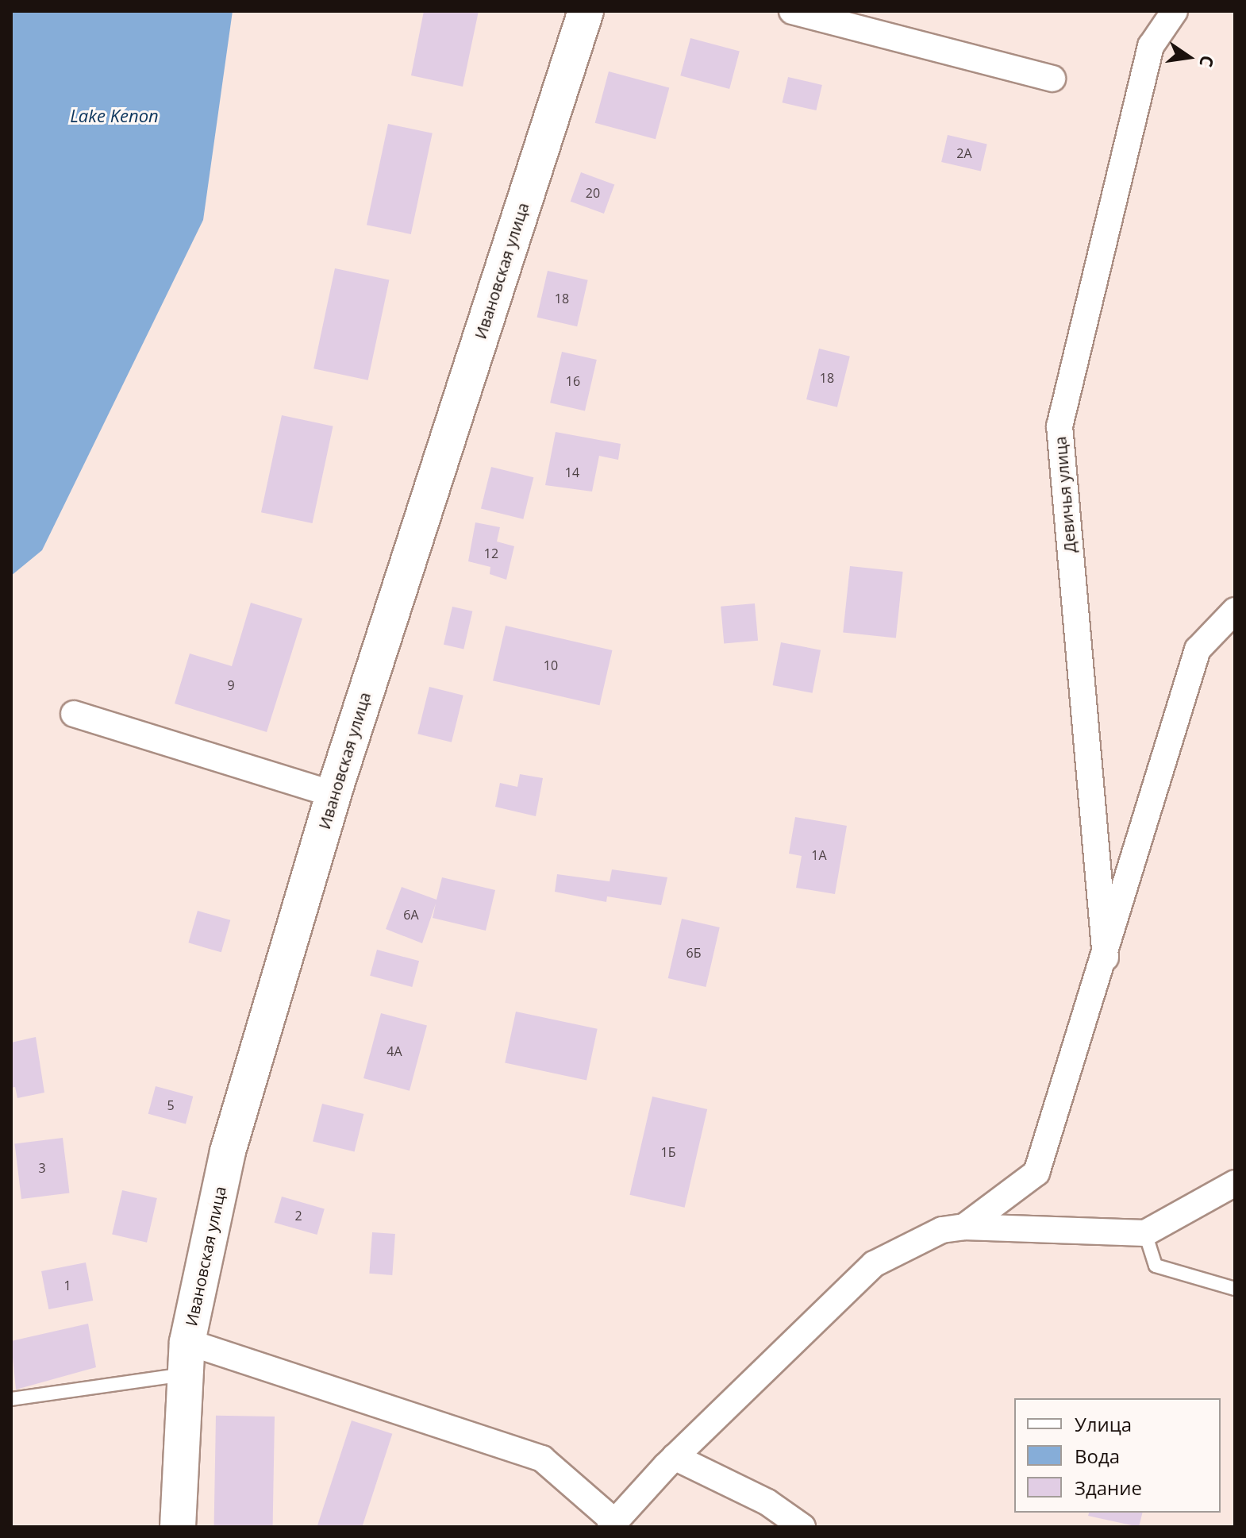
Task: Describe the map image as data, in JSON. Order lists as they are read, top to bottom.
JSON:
{
  "streets": {
    "main road": ["Ивановская улица"],
    "street": ["Девичья улица"]
  },
  "water": ["Lake Kenon"],
  "house_numbers": [
    "2А",
    "20",
    "18",
    "18",
    "16",
    "14",
    "12",
    "10",
    "9",
    "1А",
    "6А",
    "6Б",
    "4А",
    "5",
    "1Б",
    "3",
    "2",
    "1"
  ],
  "legend": ["Улица", "Вода", "Здание"],
  "north": "right"
}
